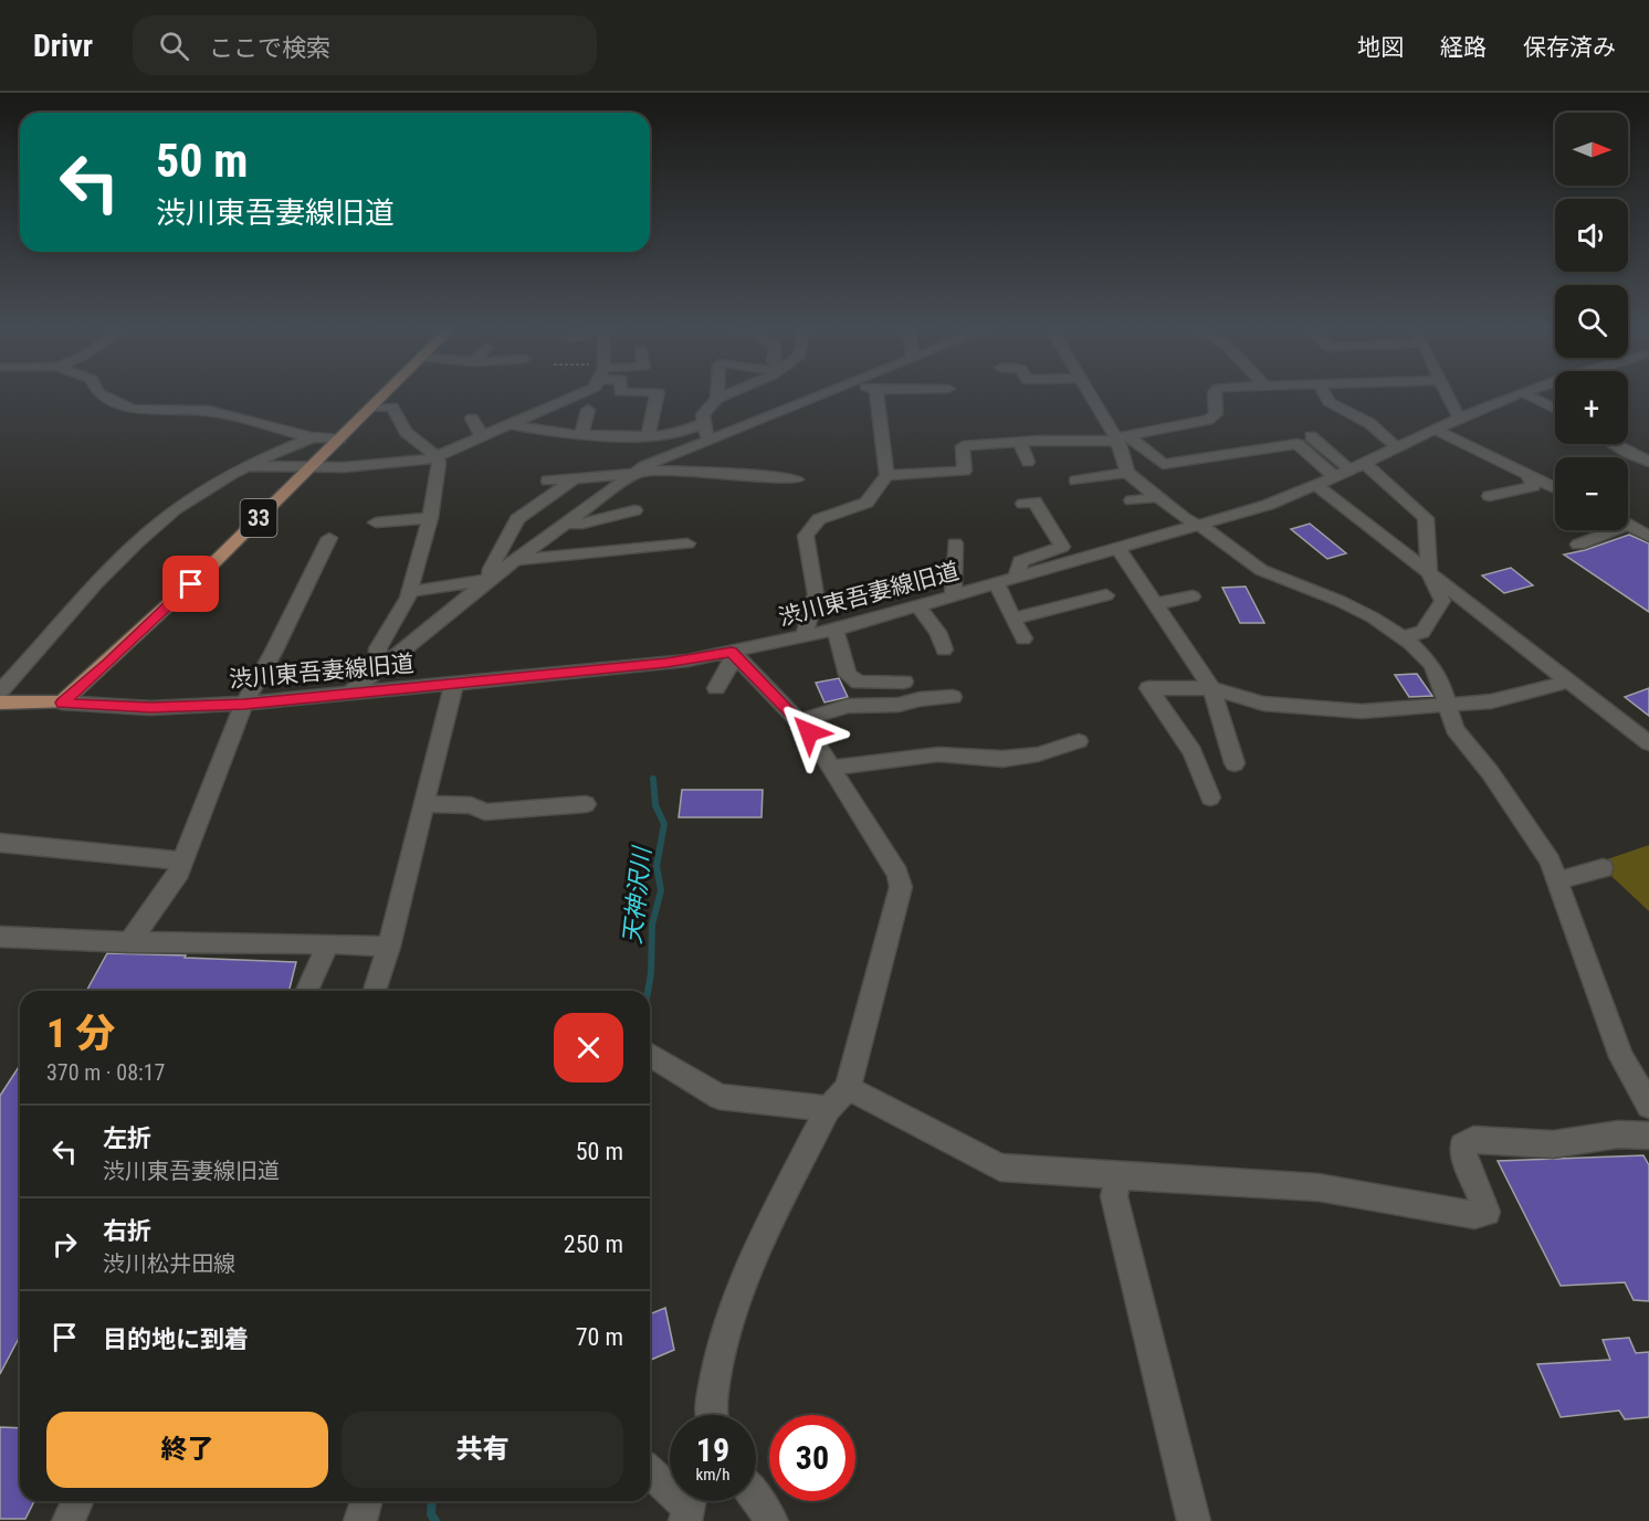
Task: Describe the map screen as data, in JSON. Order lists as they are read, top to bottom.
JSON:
{
  "streets": {
    "main road": ["33"],
    "street": ["渋川東吾妻線旧道"]
  },
  "crossings": [
    ["33", "渋川東吾妻線旧道"]
  ],
  "water": ["天神沢川"],
  "north": "right",
  "page": {
    "header": "Drivr",
    "search": "ここで検索",
    "nav": ["地図", "経路", "保存済み"],
    "map_buttons": ["+", "−"],
    "turn": ["50 m", "渋川東吾妻線旧道"],
    "heading": ["1 分", "370 m · 08:17"],
    "list": [
      {
        "name": "左折",
        "note": "渋川東吾妻線旧道",
        "value": "50 m"
      },
      {
        "name": "右折",
        "note": "渋川松井田線",
        "value": "250 m"
      },
      {
        "name": "目的地に到着",
        "value": "70 m"
      }
    ],
    "buttons": ["終了", "共有"],
    "speed": "19 km/h",
    "limit": "30"
  }
}
